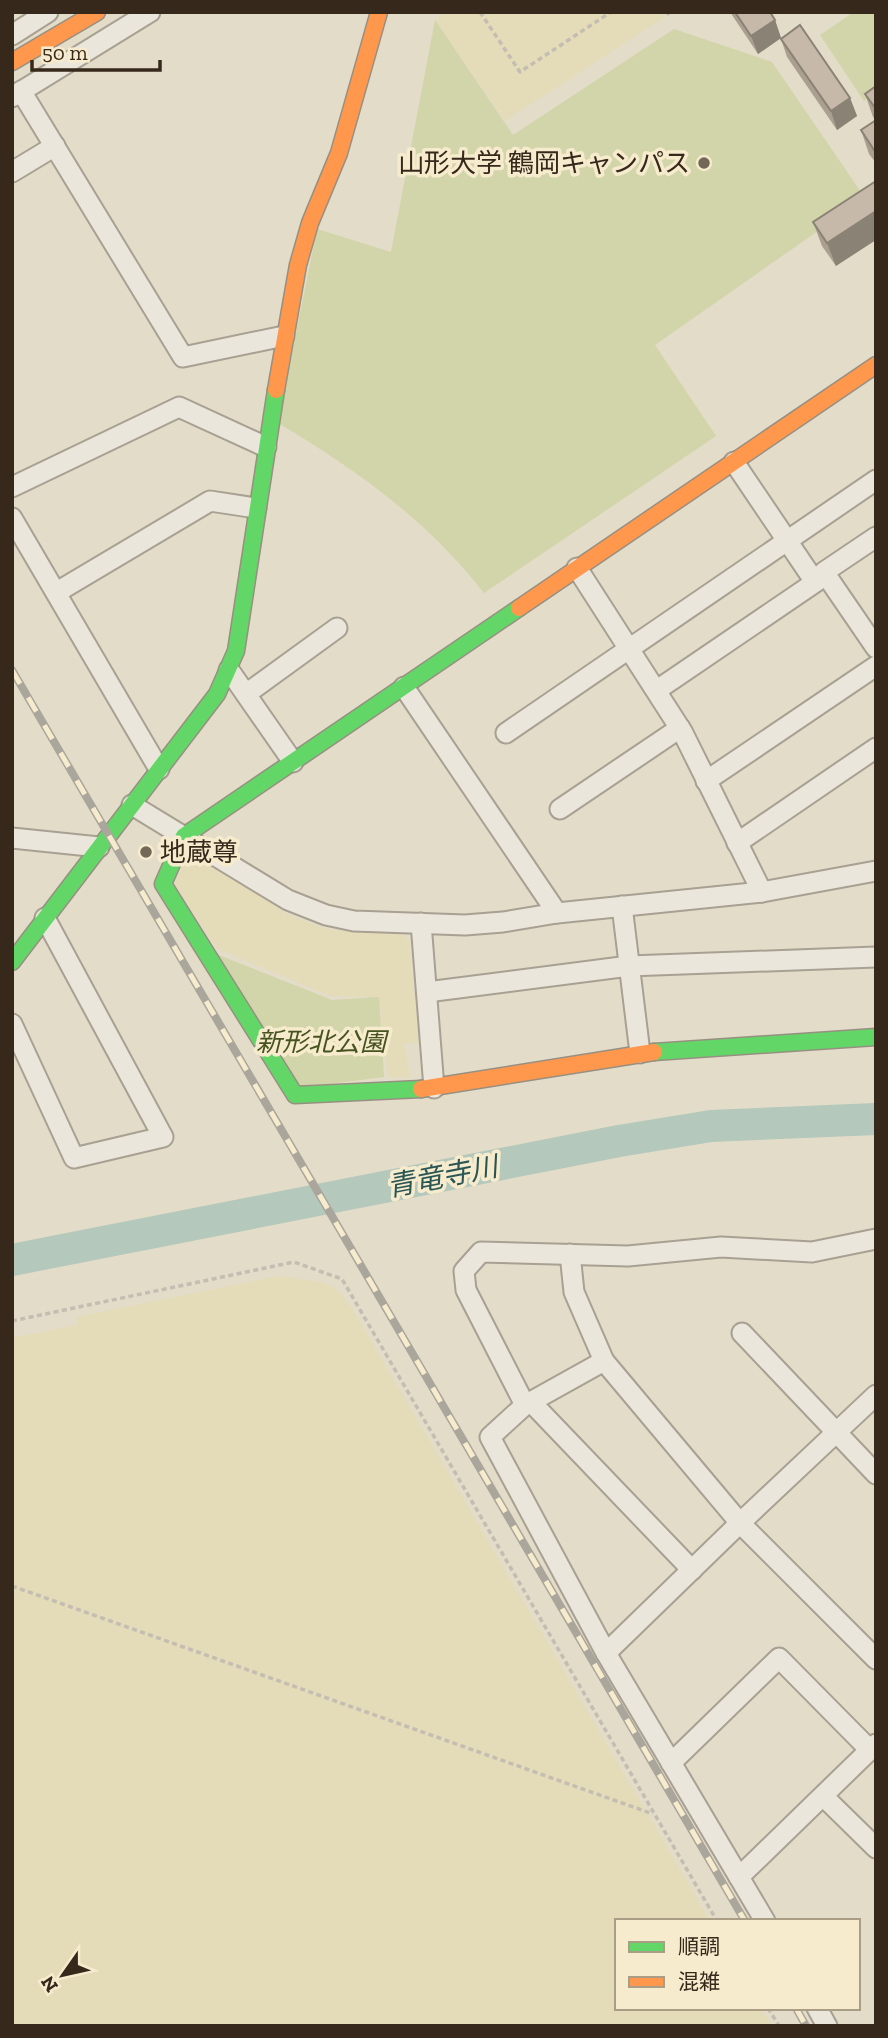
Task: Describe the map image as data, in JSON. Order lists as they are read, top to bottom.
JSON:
{
  "water": ["青竜寺川"],
  "parks": ["新形北公園"],
  "places": ["山形大学 鶴岡キャンパス", "地蔵尊"],
  "legend": ["順調", "混雑"],
  "scale_bar": "50 m",
  "north": "bottom left"
}
